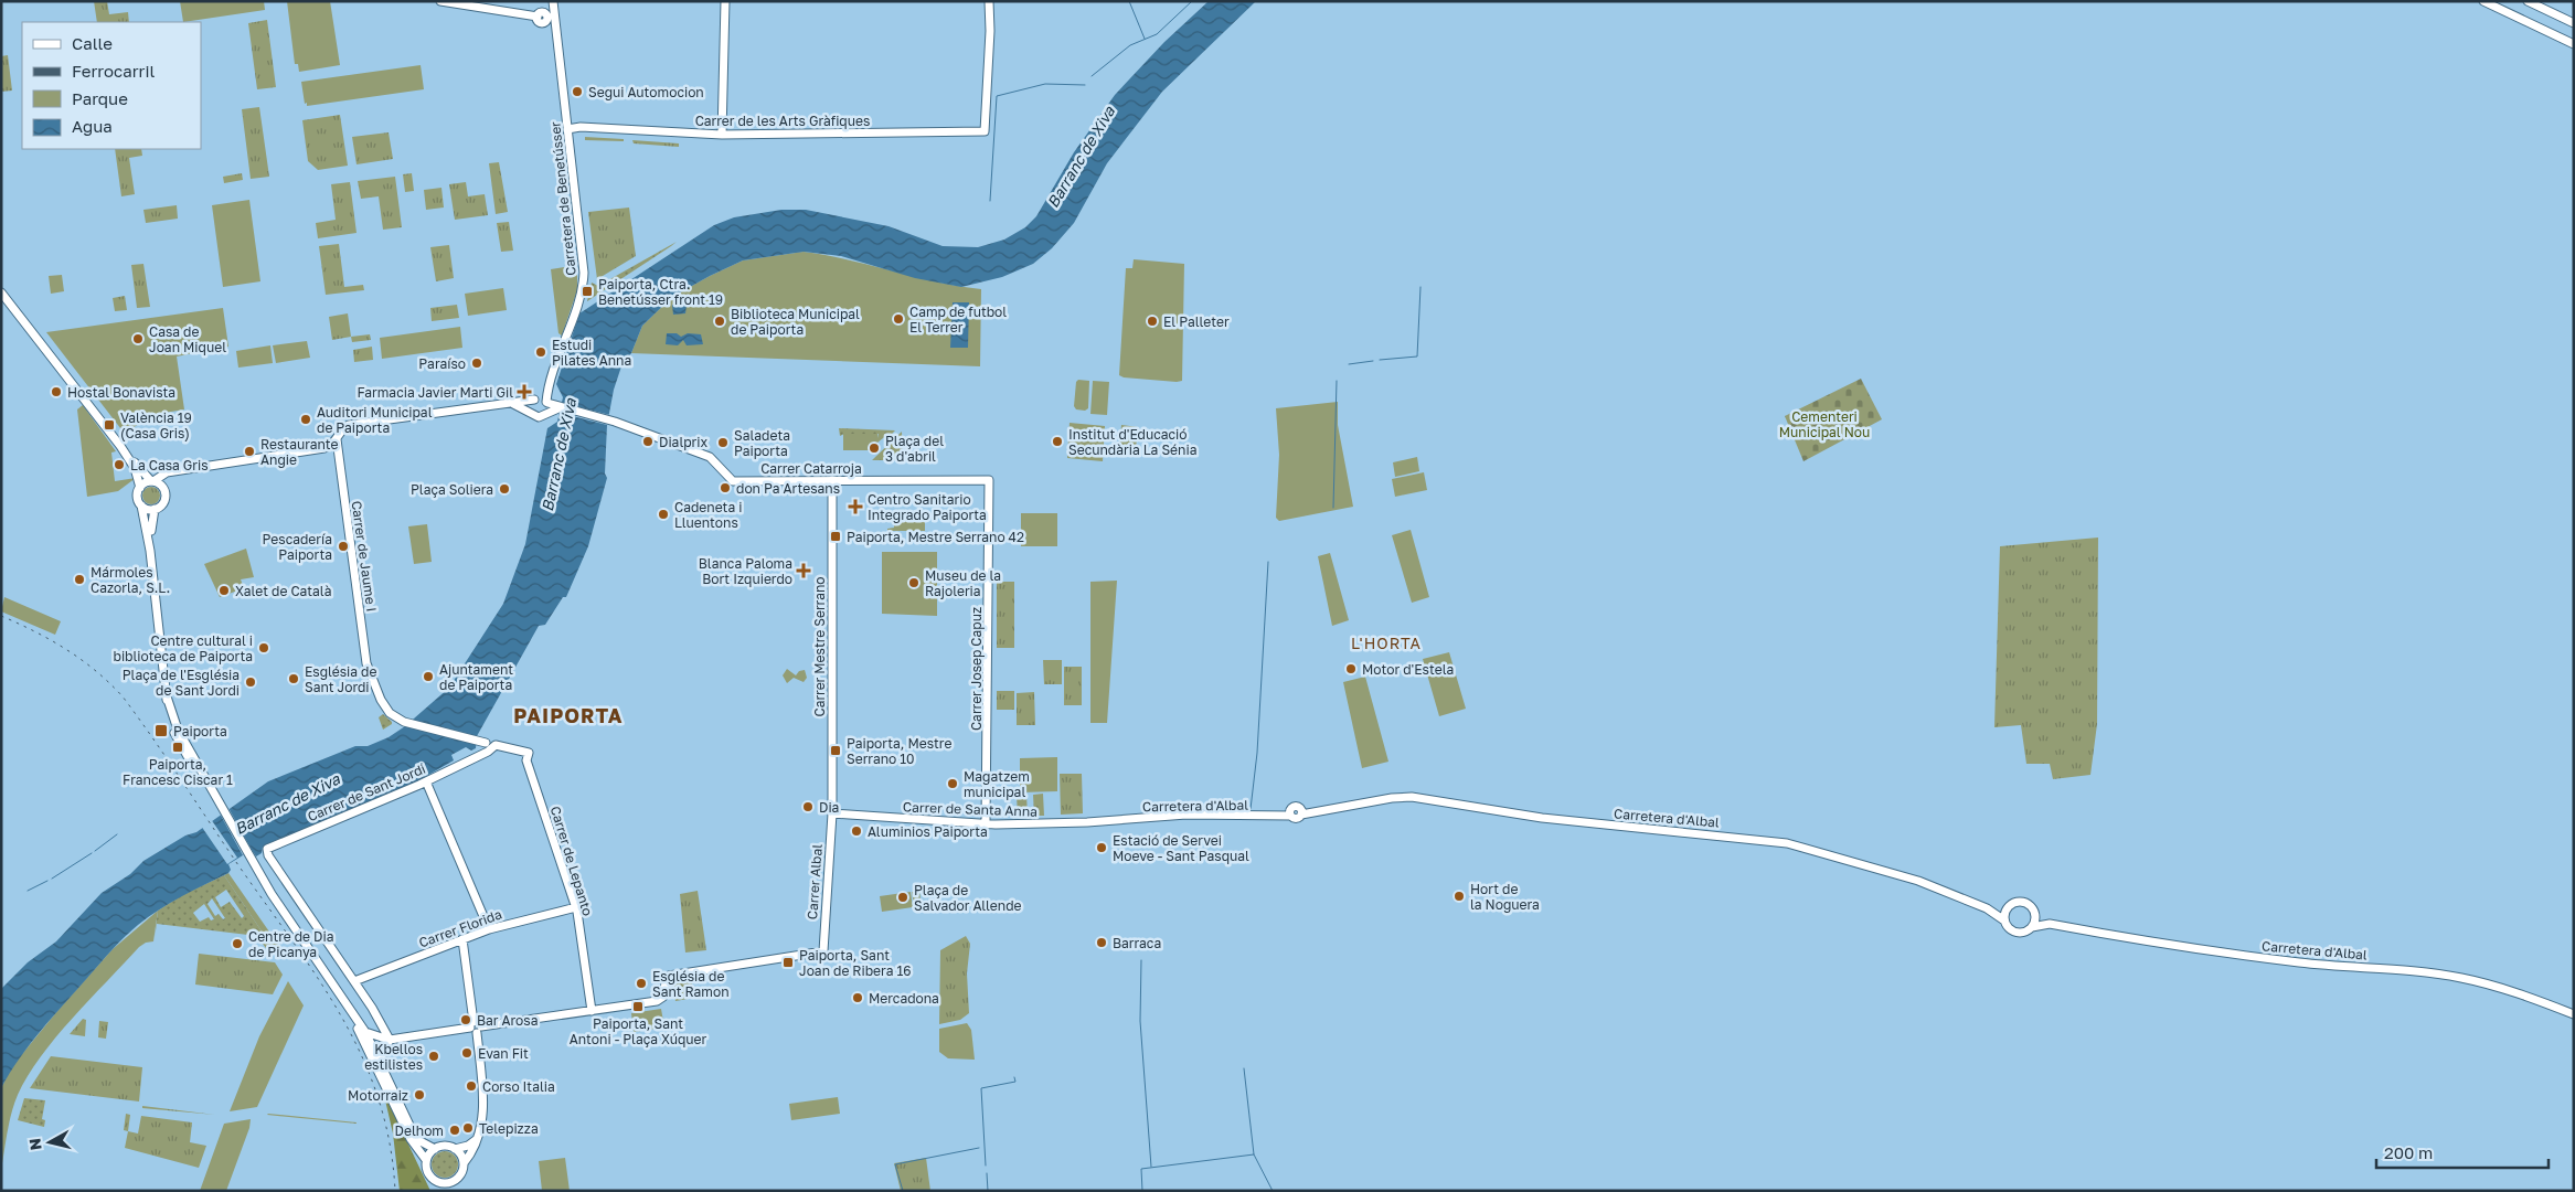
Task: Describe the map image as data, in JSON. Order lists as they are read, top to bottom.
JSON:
{
  "streets": {
    "street": [
      "Carrer de les Arts Gràfiques",
      "Carretera de Benetússer",
      "Carrer Catarroja",
      "Carrer de Jaume I",
      "Carrer Mestre Serrano",
      "Carrer Josep Capuz",
      "Carrer de Sant Jordi",
      "Carretera d'Albal",
      "Carrer de Santa Anna",
      "Carrer de Lepanto",
      "Carrer Albal",
      "Carrer Florida"
    ]
  },
  "crossings": [
    ["Carrer de les Arts Gràfiques", "Carretera de Benetússer"],
    ["Carretera de Benetússer", "Carrer Catarroja"],
    ["Carrer Catarroja", "Carrer Mestre Serrano"],
    ["Carrer Catarroja", "Carrer Josep Capuz"],
    ["Carrer de Jaume I", "Carrer de Sant Jordi"],
    ["Carrer de Jaume I", "Carrer de Lepanto"],
    ["Carrer Mestre Serrano", "Carrer de Santa Anna"],
    ["Carrer Mestre Serrano", "Carrer Albal"],
    ["Carrer Josep Capuz", "Carrer de Santa Anna"],
    ["Carrer de Sant Jordi", "Carrer de Lepanto"],
    ["Carrer de Sant Jordi", "Carrer Florida"],
    ["Carretera d'Albal", "Carrer de Santa Anna"],
    ["Carrer de Santa Anna", "Carrer Albal"],
    ["Carrer de Lepanto", "Carrer Albal"],
    ["Carrer de Lepanto", "Carrer Florida"]
  ],
  "districts": ["L'HORTA", "PAIPORTA"],
  "water": ["Barranc de Xiva"],
  "parks": ["Cementeri Municipal Nou"],
  "places": {
    "other": [
      "Segui Automocion",
      "Camp de futbol El Terrer",
      "Biblioteca Municipal de Paiporta",
      "El Palleter",
      "Casa de Joan Miquel",
      "Estudi Pilates Anna",
      "Paraíso",
      "Hostal Bonavista",
      "Auditori Municipal de Paiporta",
      "Dialprix",
      "Institut d'Educació Secundària La Sénia",
      "Saladeta Paiporta",
      "Plaça del 3 d'abril",
      "Restaurante Angie",
      "La Casa Gris",
      "don Pa Artesans",
      "Plaça Soliera",
      "Cadeneta i Lluentons",
      "Pescadería Paiporta",
      "Mármoles Cazorla, S.L.",
      "Museu de la Rajoleria",
      "Xalet de Català",
      "Centre cultural i biblioteca de Paiporta",
      "Motor d'Estela",
      "Ajuntament de Paiporta",
      "Església de Sant Jordi",
      "Plaça de l'Església de Sant Jordi",
      "Magatzem municipal",
      "Dia",
      "Aluminios Paiporta",
      "Estació de Servei Moeve - Sant Pasqual",
      "Hort de la Noguera",
      "Plaça de Salvador Allende",
      "Barraca",
      "Centre de Dia de Picanya",
      "Església de Sant Ramon",
      "Mercadona",
      "Bar Arosa",
      "Evan Fit",
      "Kbellos estilistes",
      "Corso Italia",
      "Motorraiz",
      "Telepizza",
      "Delhom"
    ],
    "transit": [
      "Paiporta, Ctra. Benetússer front 19",
      "València 19 (Casa Gris)",
      "Paiporta, Mestre Serrano 42",
      "Paiporta",
      "Paiporta, Francesc Ciscar 1",
      "Paiporta, Mestre Serrano 10",
      "Paiporta, Sant Joan de Ribera 16",
      "Paiporta, Sant Antoni - Plaça Xúquer"
    ],
    "health": ["Farmacia Javier Marti Gil", "Centro Sanitario Integrado Paiporta", "Blanca Paloma Bort Izquierdo"]
  },
  "legend": [
    "Calle",
    "Ferrocarril",
    "Parque",
    "Agua"
  ],
  "scale_bar": "200 m",
  "north": "left"
}
